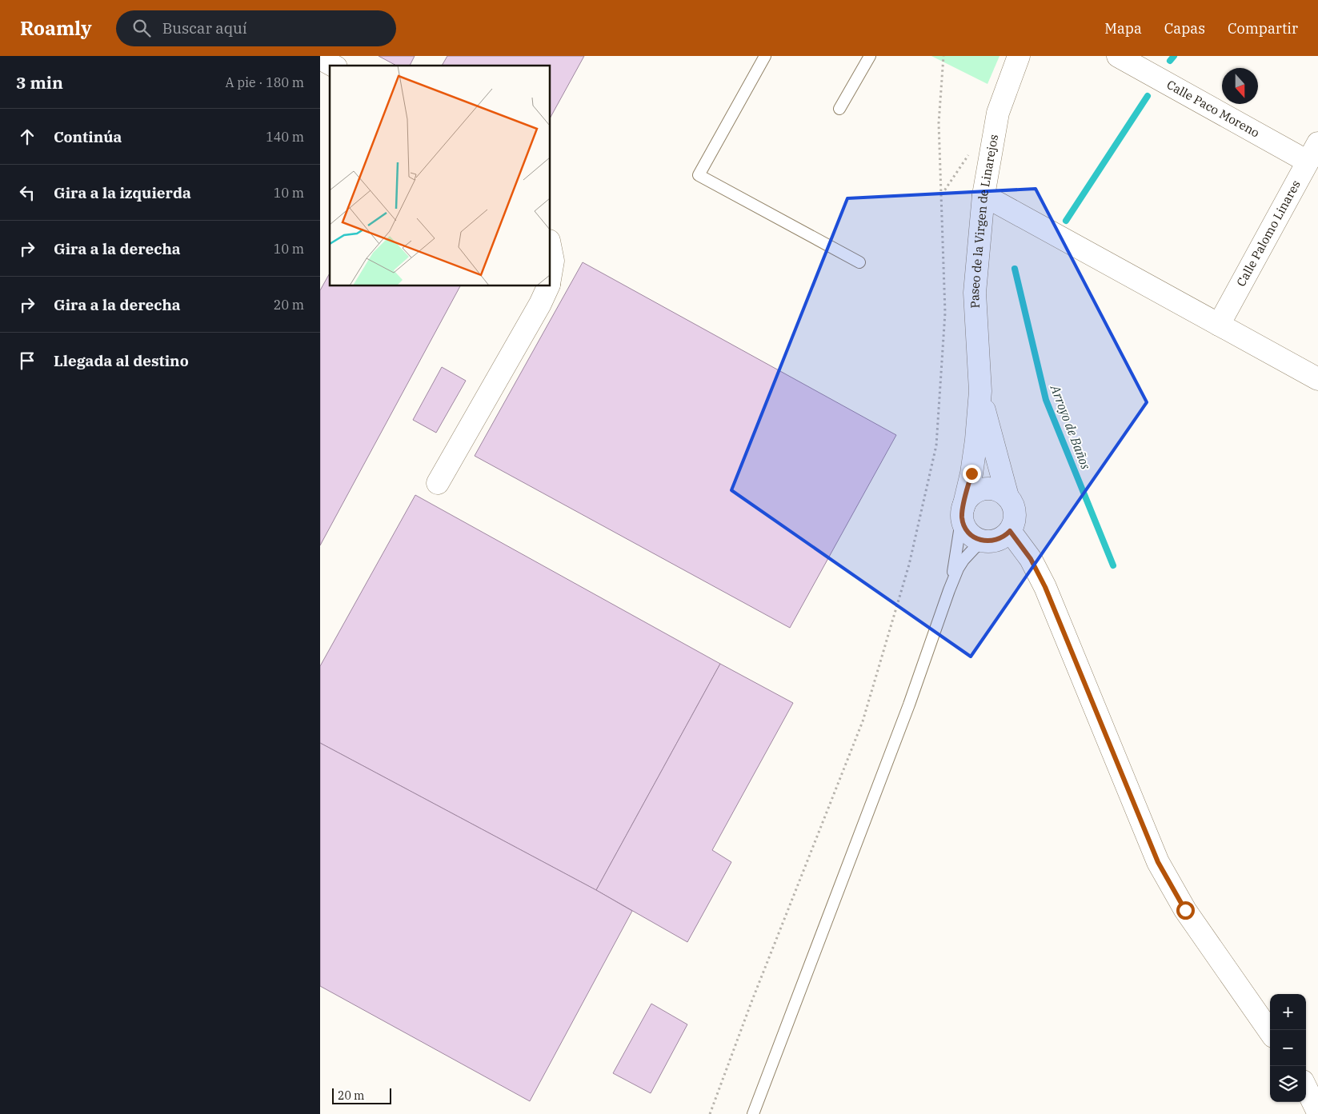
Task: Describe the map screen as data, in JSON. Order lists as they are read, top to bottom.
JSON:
{
  "streets": {
    "street": ["Calle Paco Moreno", "Paseo de la Virgen de Linarejos", "Calle Palomo Linares"]
  },
  "crossings": [
    ["Calle Paco Moreno", "Calle Palomo Linares"]
  ],
  "water": ["Arroyo de Baños"],
  "scale_bar": "20 m",
  "north": "bottom",
  "page": {
    "header": "Roamly",
    "search": "Buscar aquí",
    "nav": ["Mapa", "Capas", "Compartir"],
    "heading": ["3 min", "A pie · 180 m"],
    "list": [
      ["Continúa", "140 m"],
      ["Gira a la izquierda", "10 m"],
      ["Gira a la derecha", "10 m"],
      ["Gira a la derecha", "20 m"],
      "Llegada al destino"
    ],
    "map_buttons": ["+", "−"],
    "scale": "20 m"
  }
}
